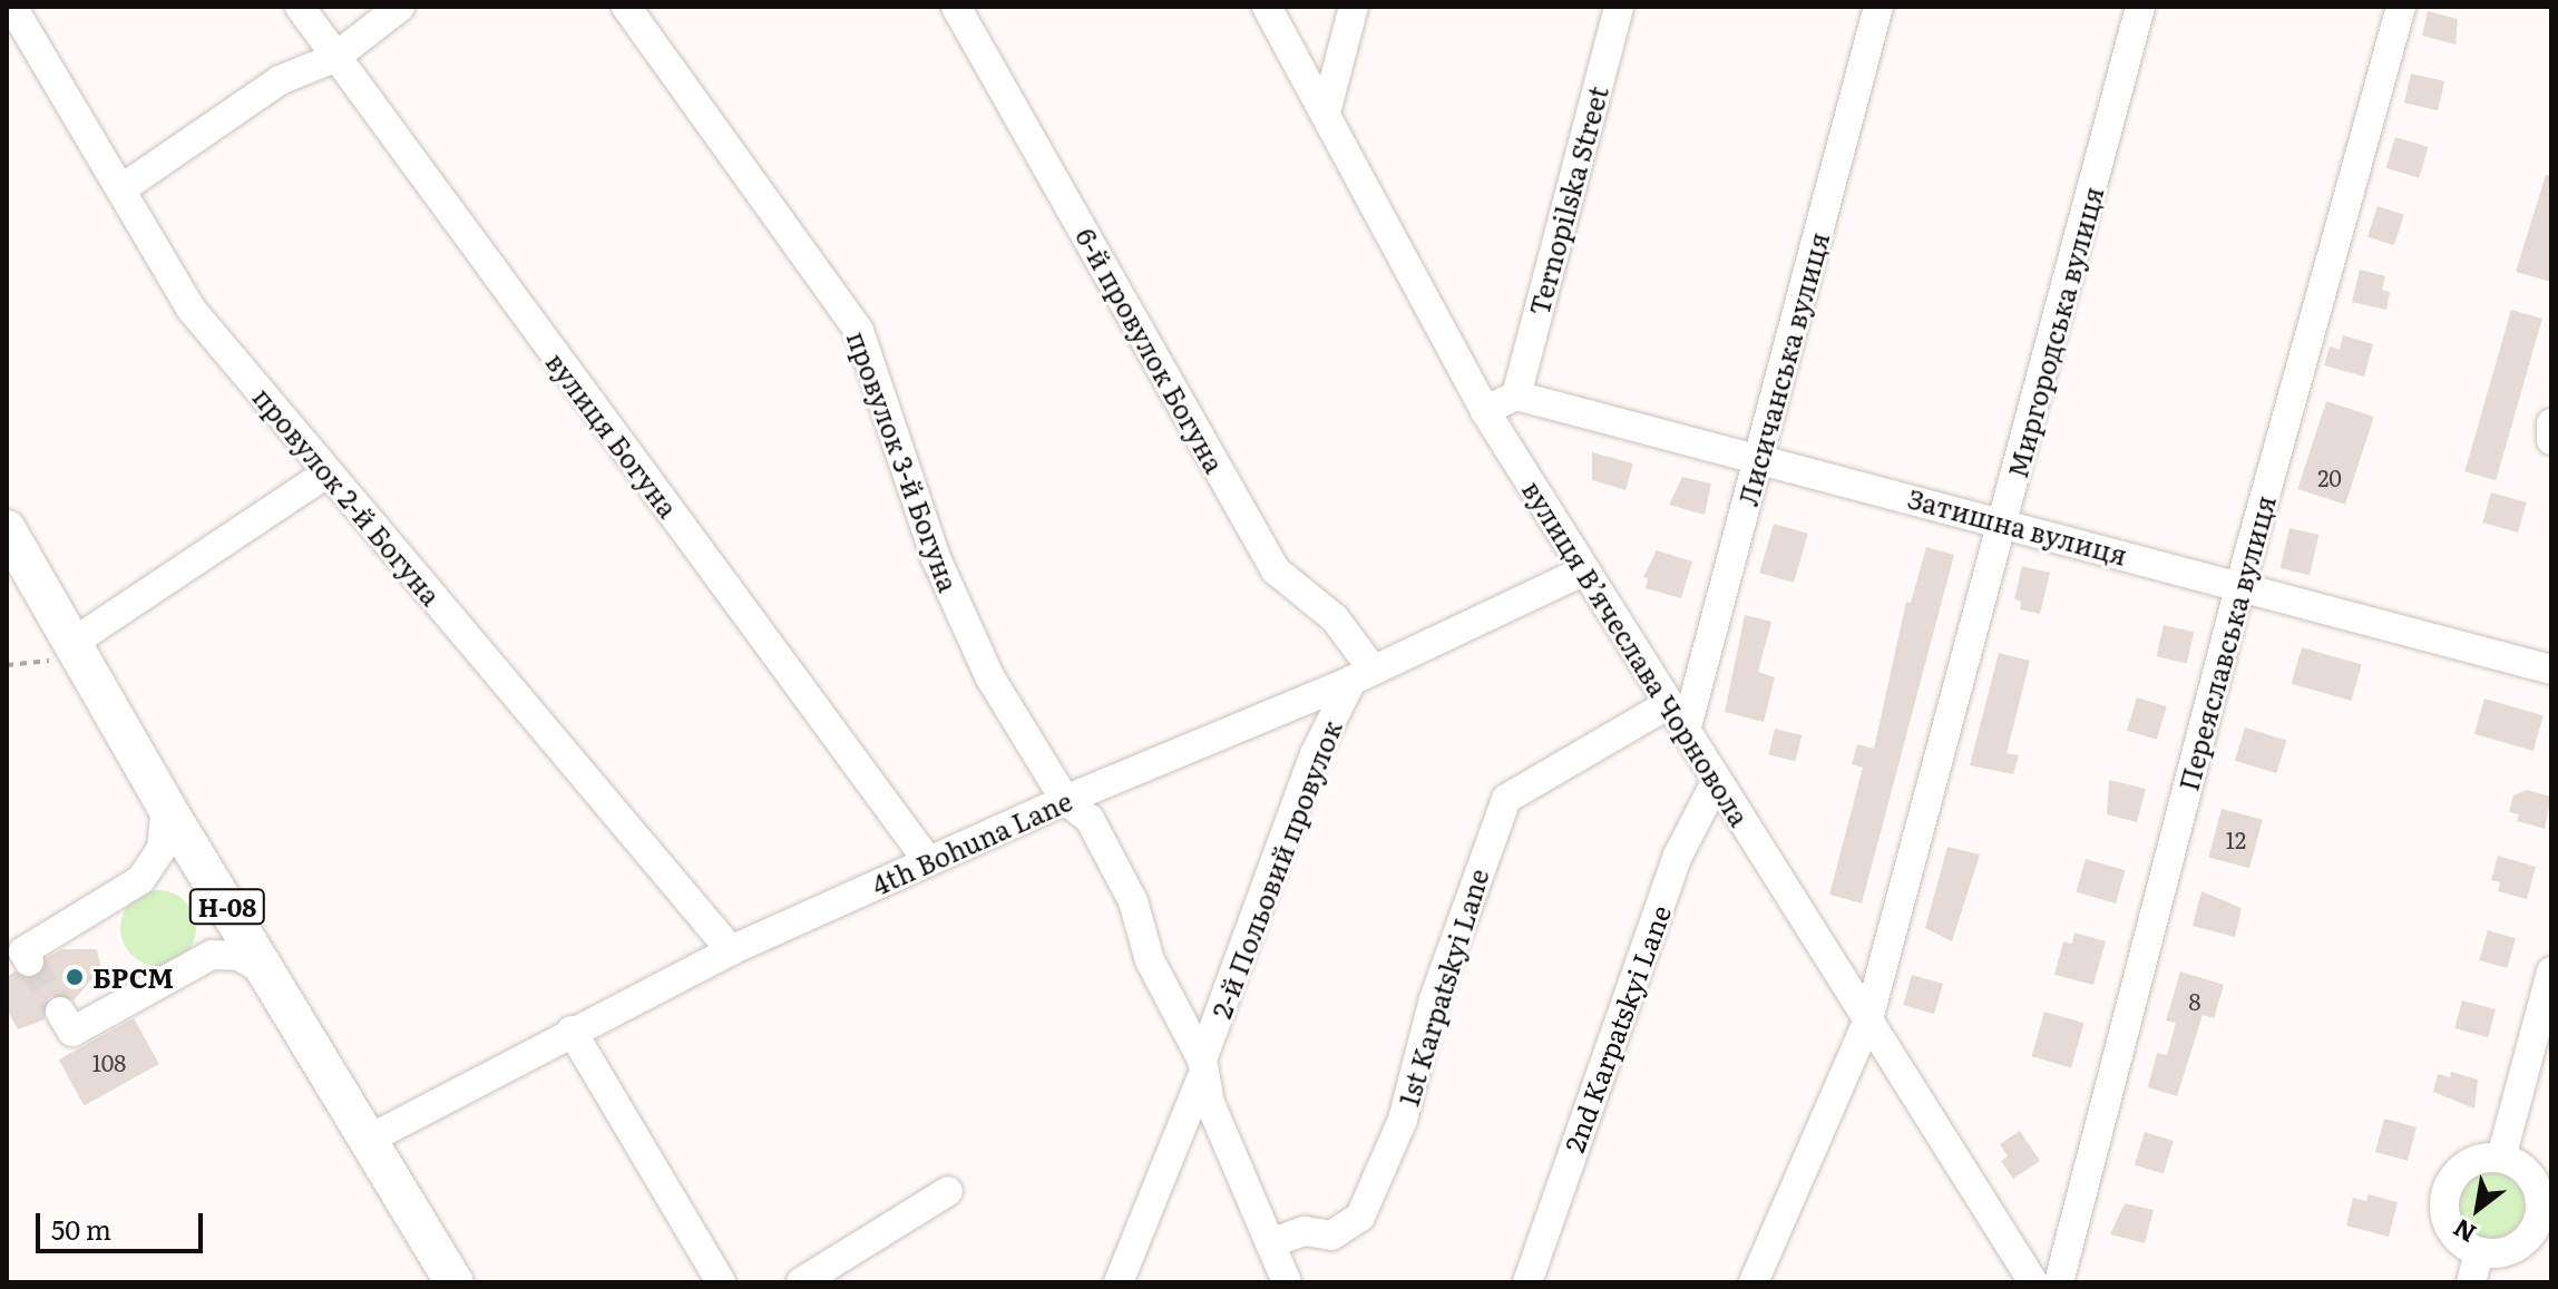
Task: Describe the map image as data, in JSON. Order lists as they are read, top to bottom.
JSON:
{
  "streets": {
    "main road": ["Н-08"],
    "street": [
      "Ternopilska Street",
      "Миргородська вулиця",
      "6-й провулок Богуна",
      "Лисичанська вулиця",
      "вулиця Богуна",
      "провулок 3-й Богуна",
      "провулок 2-й Богуна",
      "Затишна вулиця",
      "Переяславська вулиця",
      "вулиця Вʼячеслава Чорновола",
      "4th Bohuna Lane",
      "2-й Польовий провулок",
      "1st Karpatskyi Lane",
      "2nd Karpatskyi Lane"
    ]
  },
  "crossings": [
    ["Ternopilska Street", "Затишна вулиця"],
    ["Миргородська вулиця", "Затишна вулиця"],
    ["Миргородська вулиця", "вулиця Вʼячеслава Чорновола"],
    ["6-й провулок Богуна", "4th Bohuna Lane"],
    ["6-й провулок Богуна", "2-й Польовий провулок"],
    ["Лисичанська вулиця", "Затишна вулиця"],
    ["Лисичанська вулиця", "вулиця Вʼячеслава Чорновола"],
    ["вулиця Богуна", "4th Bohuna Lane"],
    ["провулок 3-й Богуна", "4th Bohuna Lane"],
    ["провулок 3-й Богуна", "2-й Польовий провулок"],
    ["провулок 3-й Богуна", "1st Karpatskyi Lane"],
    ["провулок 2-й Богуна", "4th Bohuna Lane"],
    ["Затишна вулиця", "Переяславська вулиця"],
    ["вулиця Вʼячеслава Чорновола", "4th Bohuna Lane"],
    ["вулиця Вʼячеслава Чорновола", "1st Karpatskyi Lane"],
    ["вулиця Вʼячеслава Чорновола", "2nd Karpatskyi Lane"],
    ["4th Bohuna Lane", "2-й Польовий провулок"],
    ["4th Bohuna Lane", "Н-08"]
  ],
  "places": ["БРСМ"],
  "house_numbers": [
    "20",
    "12",
    "8",
    "108"
  ],
  "scale_bar": "50 m",
  "north": "bottom left"
}
